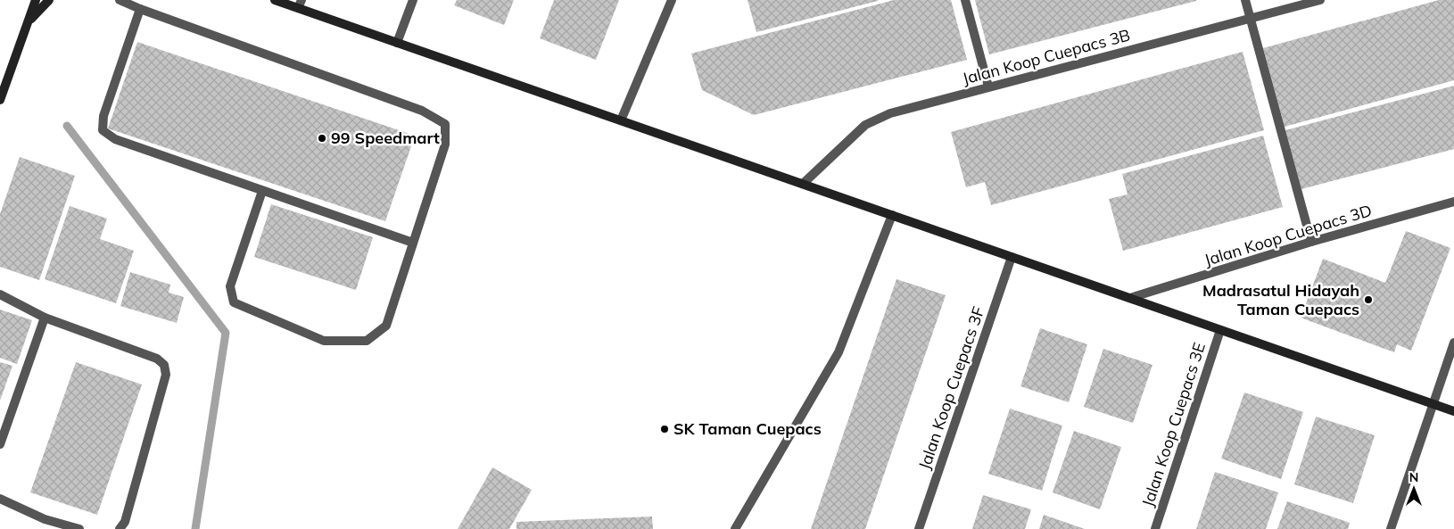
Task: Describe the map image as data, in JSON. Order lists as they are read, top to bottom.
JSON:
{
  "streets": {
    "street": [
      "Jalan Koop Cuepacs 3B",
      "Jalan Koop Cuepacs 3D",
      "Jalan Koop Cuepacs 3F",
      "Jalan Koop Cuepacs 3E"
    ]
  },
  "places": ["99 Speedmart", "Madrasatul Hidayah Taman Cuepacs", "SK Taman Cuepacs"],
  "north": "top"
}
